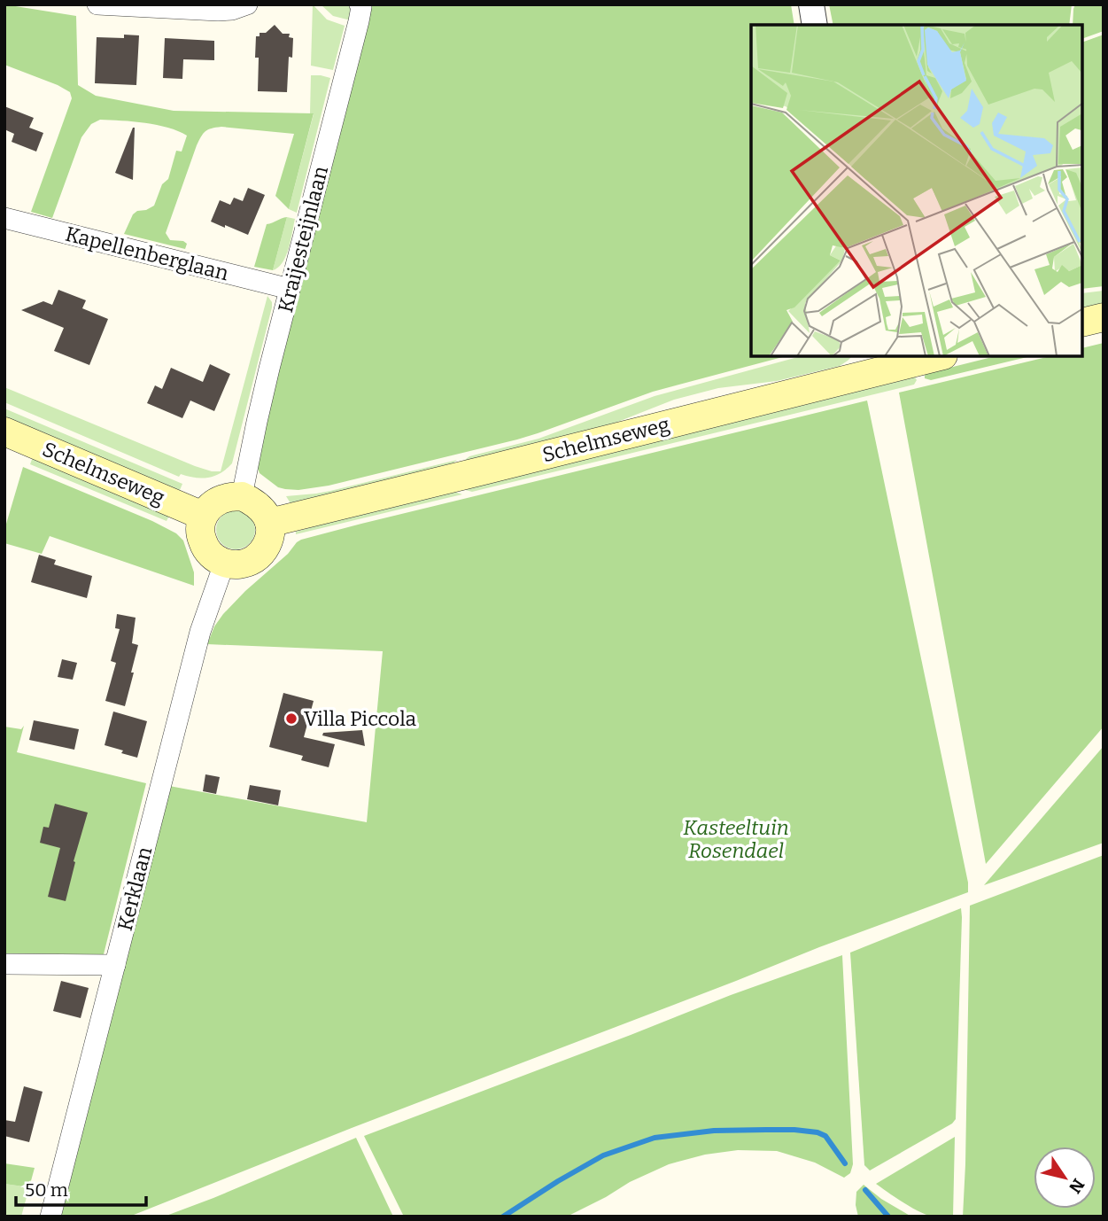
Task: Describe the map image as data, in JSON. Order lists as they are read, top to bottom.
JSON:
{
  "streets": {
    "main road": ["Schelmseweg"],
    "street": ["Kraijesteijnlaan", "Kapellenberglaan", "Kerklaan"]
  },
  "crossings": [
    ["Kraijesteijnlaan", "Kapellenberglaan"],
    ["Kraijesteijnlaan", "Schelmseweg"],
    ["Kraijesteijnlaan", "Kerklaan"],
    ["Schelmseweg", "Kerklaan"]
  ],
  "parks": ["Kasteeltuin Rosendael"],
  "places": ["Villa Piccola"],
  "scale_bar": "50 m",
  "north": "bottom right"
}
